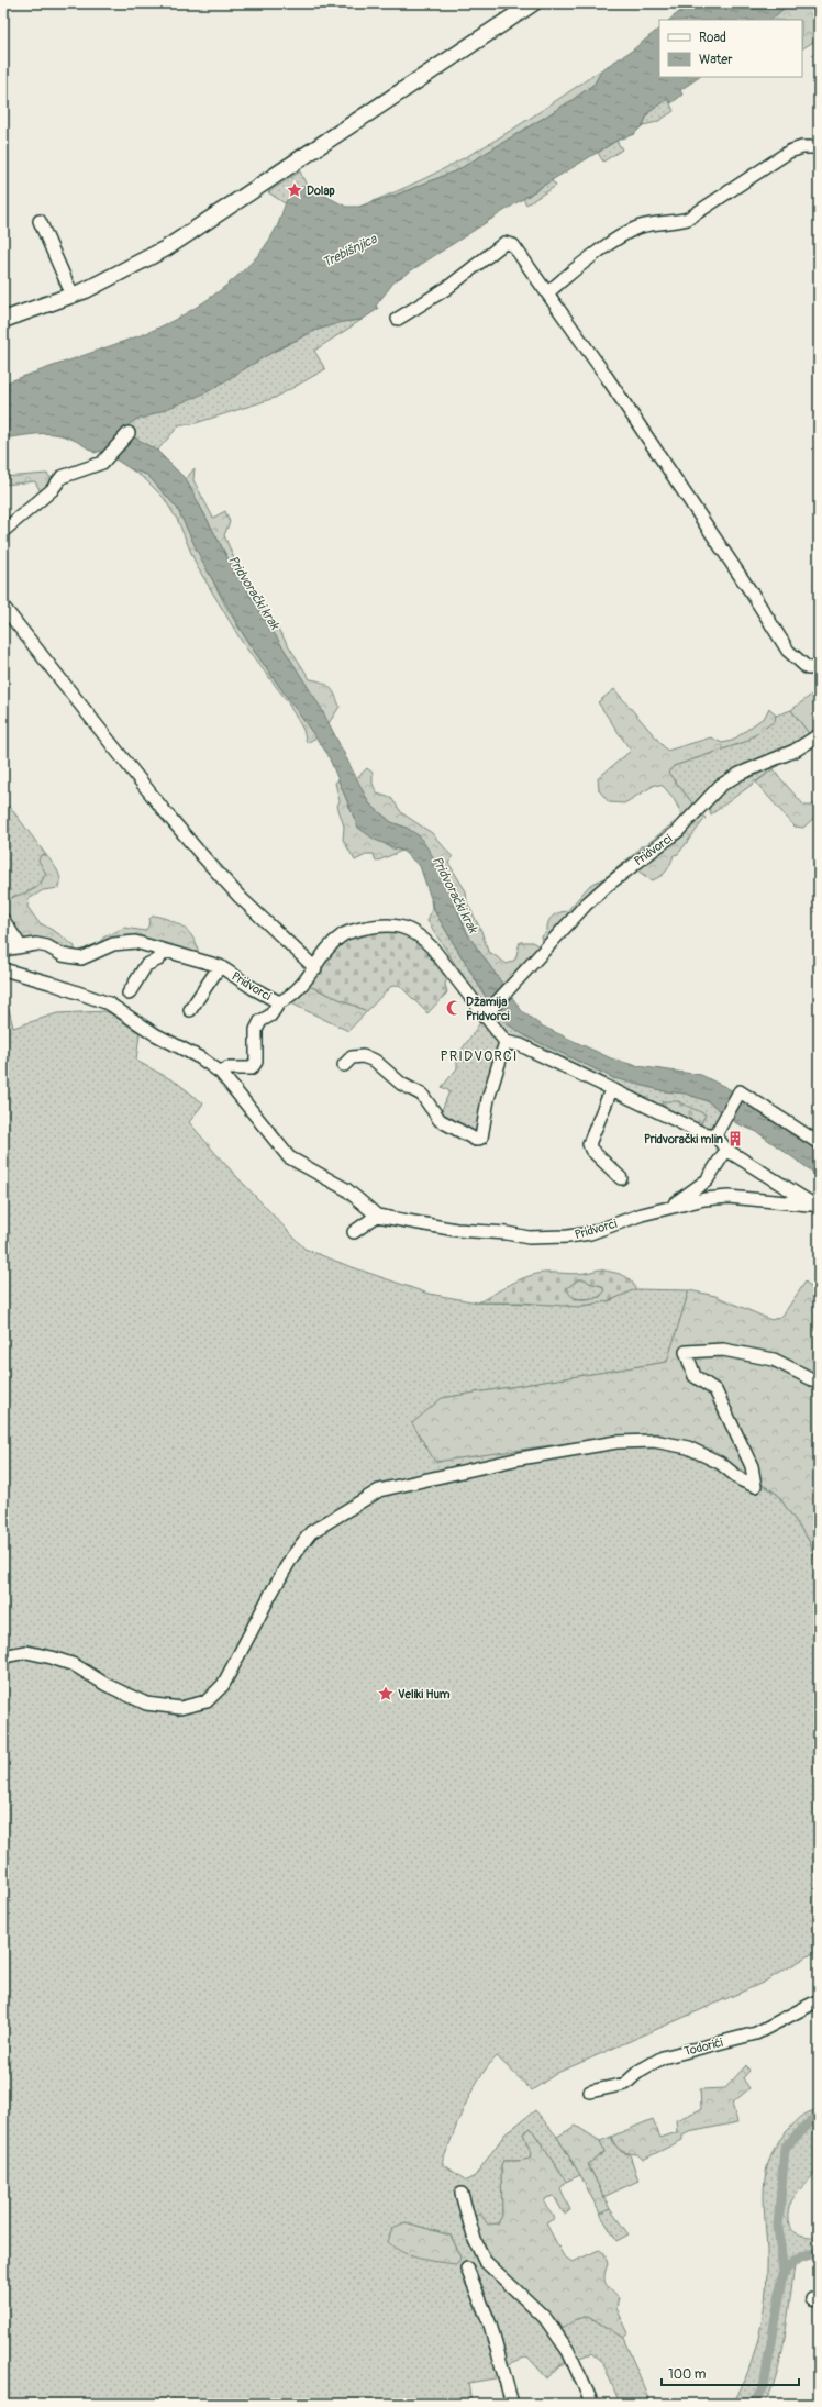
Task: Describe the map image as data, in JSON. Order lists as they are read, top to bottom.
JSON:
{
  "streets": {
    "street": ["Pridvorci", "Todorići"]
  },
  "districts": ["PRIDVORCI"],
  "water": ["Trebišnjica", "Pridvorački krak"],
  "places": {
    "place": ["Dolap", "Veliki Hum"],
    "mosque": ["Džamija Pridvorci"],
    "building": ["Pridvorački mlin"]
  },
  "legend": ["Road", "Water"],
  "scale_bar": "100 m"
}
